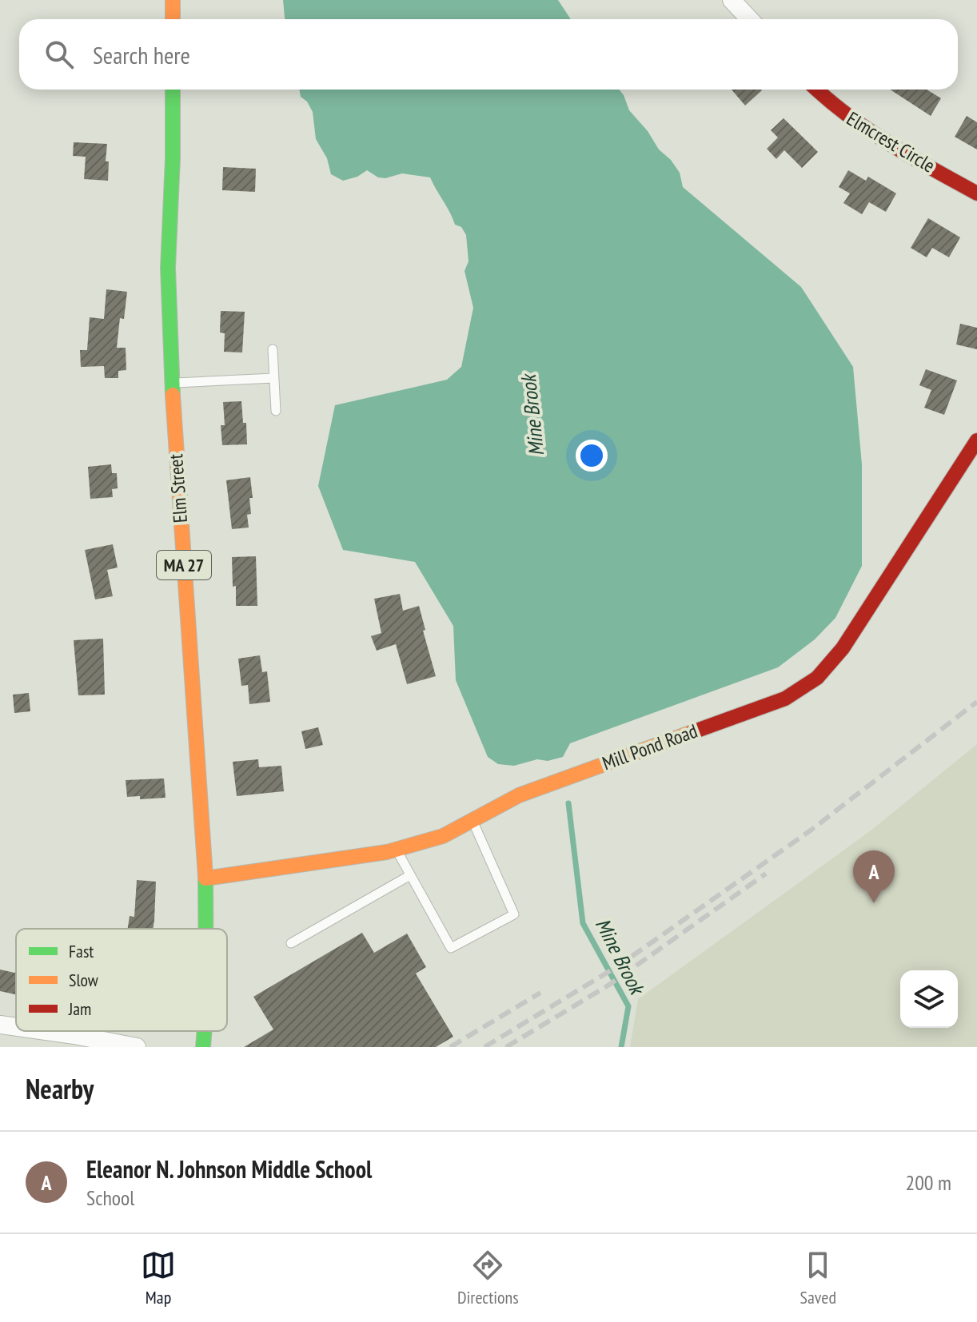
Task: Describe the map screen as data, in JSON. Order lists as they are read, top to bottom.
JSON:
{
  "streets": {
    "street": [
      "Elmcrest Circle",
      "Elm Street",
      "MA 27",
      "Mill Pond Road"
    ]
  },
  "crossings": [
    ["Elm Street", "Mill Pond Road"]
  ],
  "water": ["Mine Brook"],
  "legend": ["Fast", "Slow", "Jam"],
  "page": {
    "search": "Search here",
    "pins": "A",
    "heading": "Nearby",
    "list": [
      {
        "mark": "A",
        "name": "Eleanor N. Johnson Middle School",
        "note": "School",
        "value": "200 m"
      }
    ],
    "nav": ["Map", "Directions", "Saved"]
  }
}
